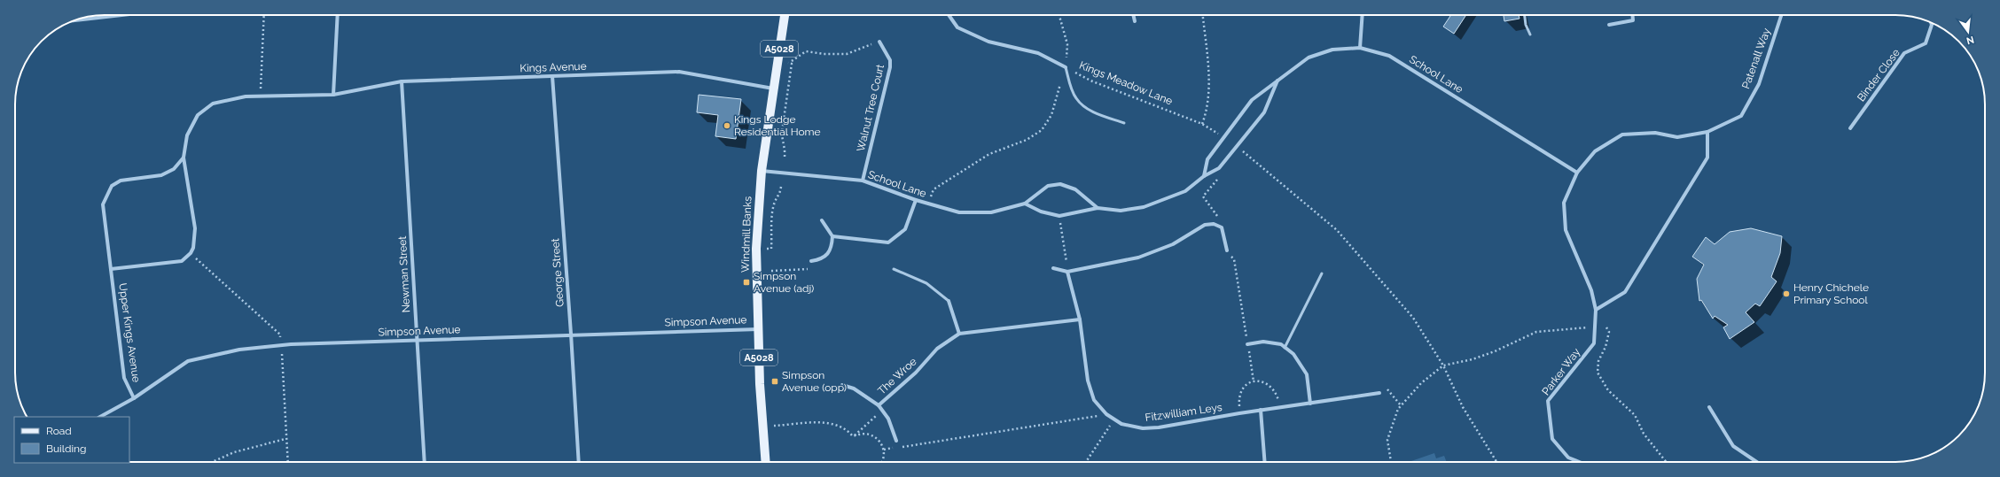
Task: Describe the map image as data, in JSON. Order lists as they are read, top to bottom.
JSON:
{
  "streets": {
    "main road": ["A5028", "Windmill Banks"],
    "street": [
      "Patenall Way",
      "Kings Avenue",
      "School Lane",
      "Binder Close",
      "Kings Meadow Lane",
      "Walnut Tree Court",
      "George Street",
      "Newman Street",
      "Simpson Avenue",
      "Upper Kings Avenue",
      "Parker Way",
      "The Wroe",
      "Fitzwilliam Leys"
    ]
  },
  "crossings": [
    ["A5028", "Kings Avenue"],
    ["A5028", "Windmill Banks"],
    ["Kings Avenue", "Windmill Banks"],
    ["Kings Avenue", "George Street"],
    ["Kings Avenue", "Newman Street"],
    ["School Lane", "Walnut Tree Court"],
    ["School Lane", "Windmill Banks"],
    ["Windmill Banks", "Simpson Avenue"],
    ["George Street", "Simpson Avenue"],
    ["Newman Street", "Simpson Avenue"],
    ["Simpson Avenue", "Upper Kings Avenue"],
    ["The Wroe", "Fitzwilliam Leys"]
  ],
  "places": {
    "other": ["Kings Lodge Residential Home", "Henry Chichele Primary School"],
    "transit": ["Simpson Avenue (adj)", "Simpson Avenue (opp)"]
  },
  "legend": ["Road", "Building"],
  "north": "bottom"
}
